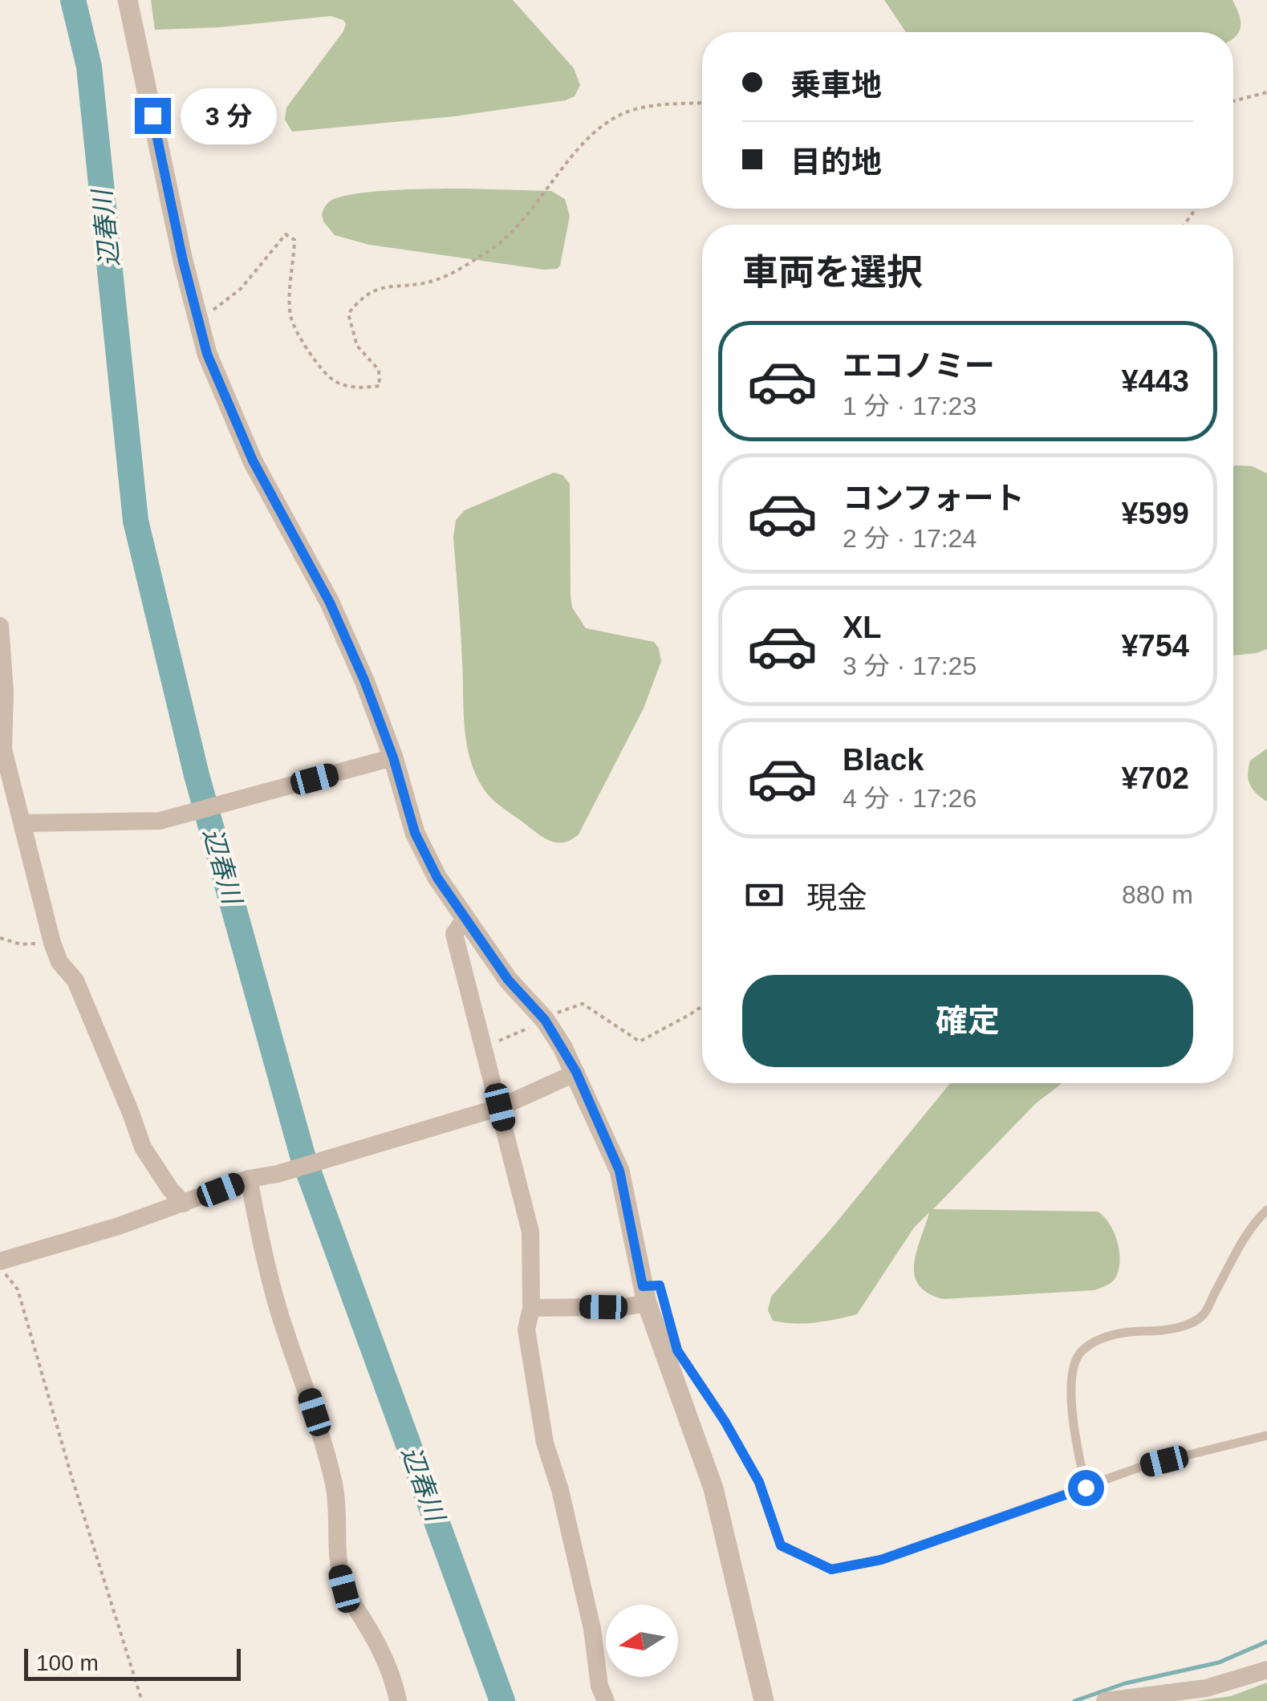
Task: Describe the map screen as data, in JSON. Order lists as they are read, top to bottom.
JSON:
{
  "water": ["辺春川"],
  "scale_bar": "100 m",
  "north": "left",
  "page": {
    "banner": ["乗車地", "目的地"],
    "bubble": "3 分",
    "heading": "車両を選択",
    "list": [
      {
        "name": "エコノミー",
        "note": "1 分 · 17:23",
        "value": "¥443"
      },
      {
        "name": "コンフォート",
        "note": "2 分 · 17:24",
        "value": "¥599"
      },
      {
        "name": "XL",
        "note": "3 分 · 17:25",
        "value": "¥754"
      },
      {
        "name": "Black",
        "note": "4 分 · 17:26",
        "value": "¥702"
      }
    ],
    "pay": ["現金", "880 m"],
    "buttons": "確定",
    "scale": "100 m"
  }
}
